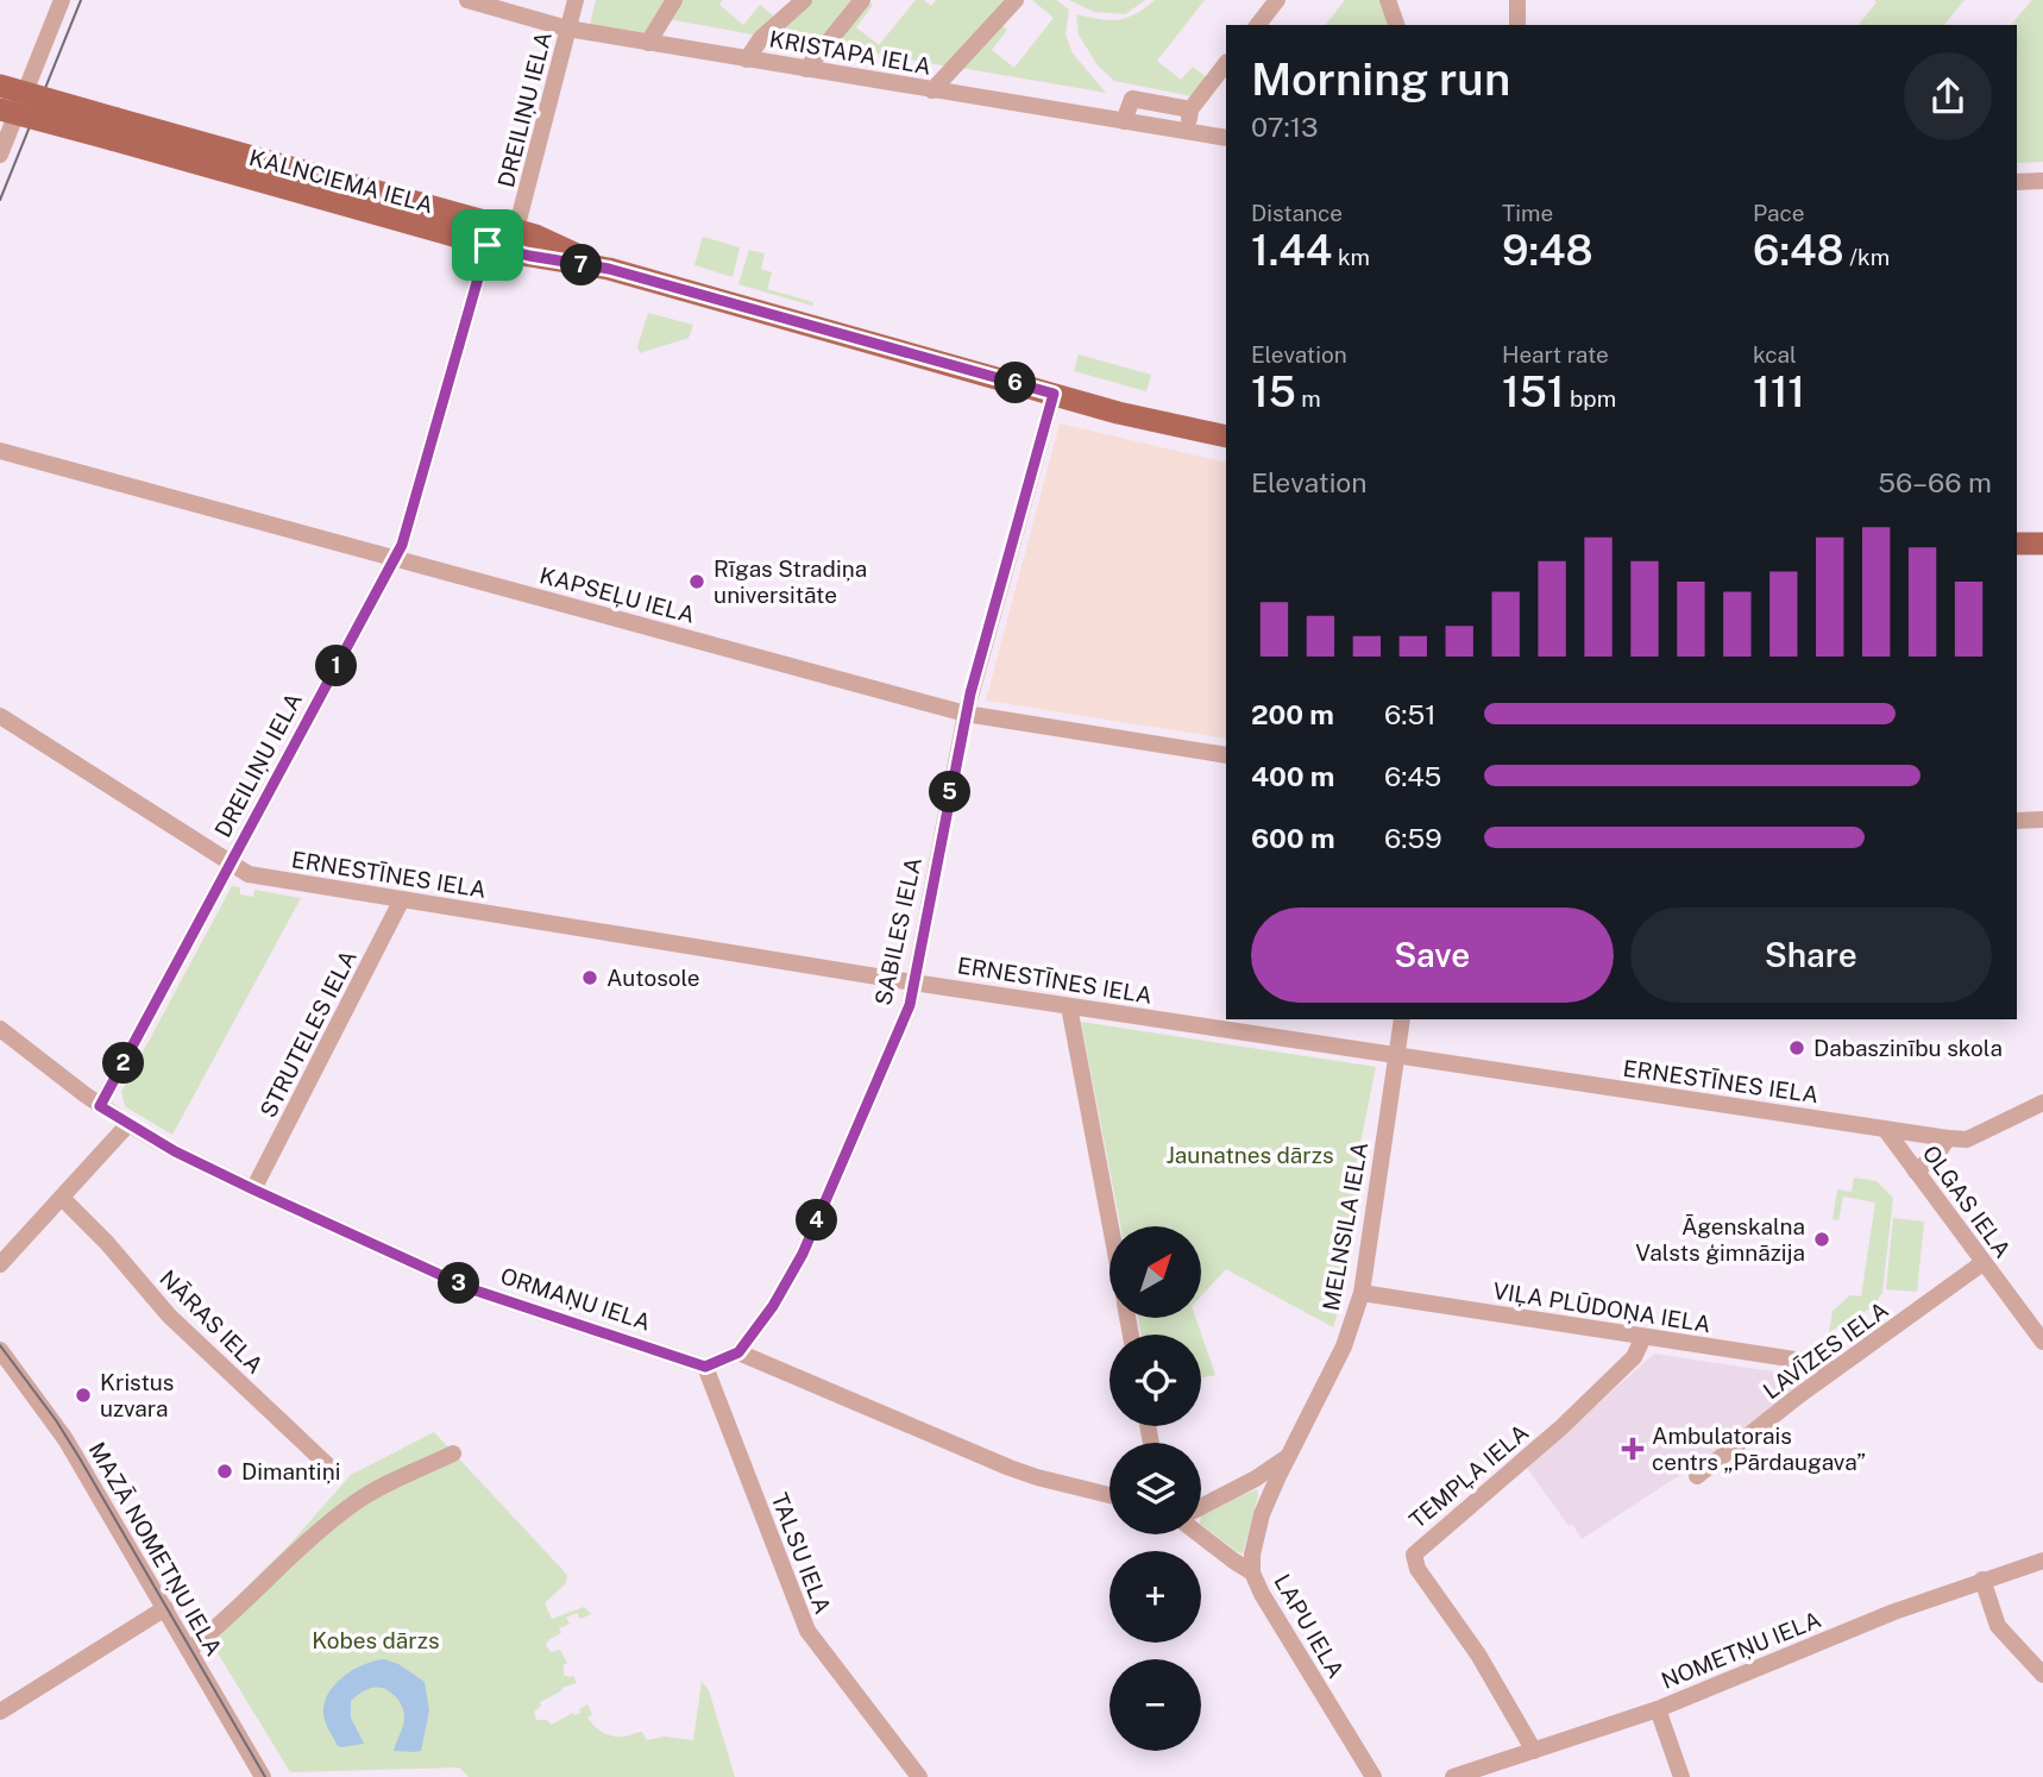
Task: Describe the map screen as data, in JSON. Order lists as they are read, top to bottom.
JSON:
{
  "streets": {
    "main road": ["KALNCIEMA IELA"],
    "street": [
      "KRISTAPA IELA",
      "DREILIŅU IELA",
      "KAPSEĻU IELA",
      "ERNESTĪNES IELA",
      "SABILES IELA",
      "STRUTELES IELA",
      "OLGAS IELA",
      "MELNSILA IELA",
      "ORMAŅU IELA",
      "VIĻA PLŪDOŅA IELA",
      "NĀRAS IELA",
      "LAVĪZES IELA",
      "TEMPĻA IELA",
      "MAZĀ NOMETŅU IELA",
      "TALSU IELA",
      "LAPU IELA",
      "NOMETŅU IELA"
    ]
  },
  "crossings": [
    ["KRISTAPA IELA", "DREILIŅU IELA"],
    ["DREILIŅU IELA", "KALNCIEMA IELA"],
    ["DREILIŅU IELA", "KAPSEĻU IELA"],
    ["DREILIŅU IELA", "ERNESTĪNES IELA"],
    ["DREILIŅU IELA", "ORMAŅU IELA"],
    ["KALNCIEMA IELA", "SABILES IELA"],
    ["KAPSEĻU IELA", "SABILES IELA"],
    ["ERNESTĪNES IELA", "SABILES IELA"],
    ["ERNESTĪNES IELA", "STRUTELES IELA"],
    ["ERNESTĪNES IELA", "OLGAS IELA"],
    ["ERNESTĪNES IELA", "MELNSILA IELA"],
    ["STRUTELES IELA", "ORMAŅU IELA"],
    ["OLGAS IELA", "LAVĪZES IELA"],
    ["MELNSILA IELA", "VIĻA PLŪDOŅA IELA"],
    ["MELNSILA IELA", "LAPU IELA"],
    ["ORMAŅU IELA", "TALSU IELA"],
    ["VIĻA PLŪDOŅA IELA", "LAVĪZES IELA"],
    ["VIĻA PLŪDOŅA IELA", "TEMPĻA IELA"],
    ["TEMPĻA IELA", "NOMETŅU IELA"]
  ],
  "parks": ["Jaunatnes dārzs", "Kobes dārzs"],
  "places": {
    "other": [
      "Rīgas Stradiņa universitāte",
      "Autosole",
      "Dabaszinību skola",
      "Āgenskalna Valsts ģimnāzija",
      "Kristus uzvara",
      "Dimantiņi"
    ],
    "health": ["Ambulatorais centrs „Pārdaugava”"]
  },
  "north": "top right",
  "page": {
    "heading": ["Morning run", "07:13"],
    "stats": [
      ["Distance", "1.44 km"],
      ["Time", "9:48"],
      ["Pace", "6:48 /km"],
      ["Elevation", "15 m"],
      ["Heart rate", "151 bpm"],
      ["kcal", "111"]
    ],
    "pins": [
      "7",
      "6",
      "1",
      "5",
      "2",
      "4",
      "3"
    ],
    "chart": ["Elevation", "56–66 m"],
    "list": [
      {
        "name": "200 m",
        "note": "6:51"
      },
      {
        "name": "400 m",
        "note": "6:45"
      },
      {
        "name": "600 m",
        "note": "6:59"
      }
    ],
    "buttons": ["Save", "Share"],
    "map_buttons": ["+", "−"]
  }
}
